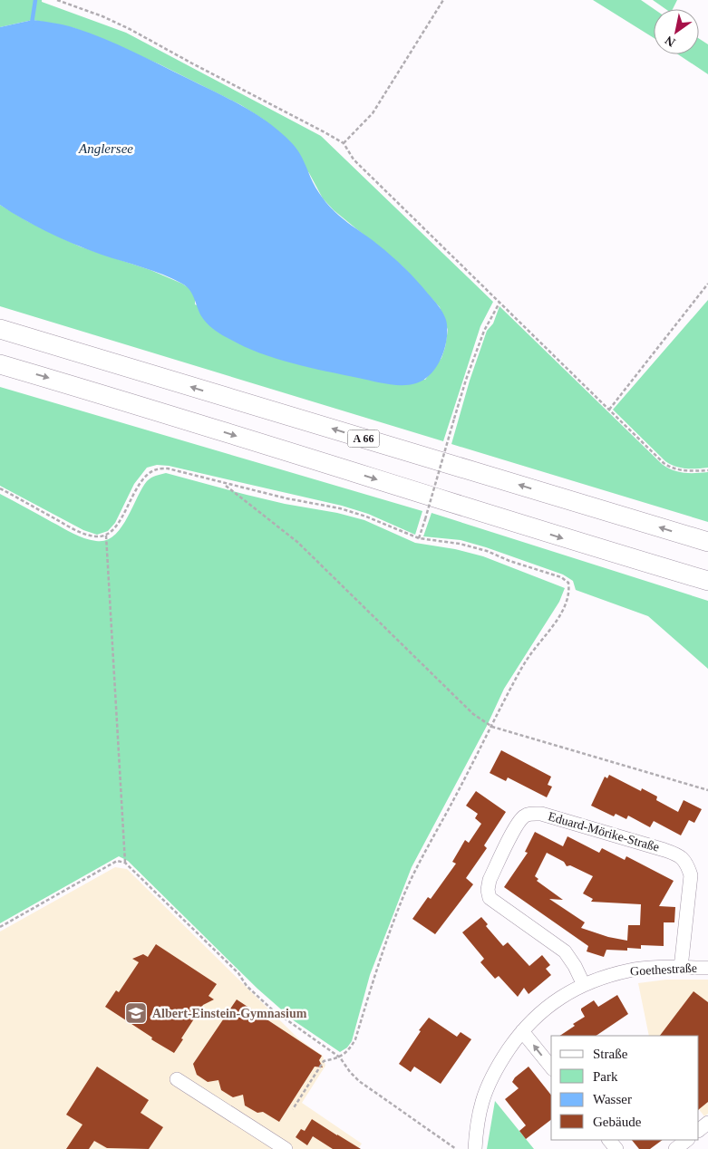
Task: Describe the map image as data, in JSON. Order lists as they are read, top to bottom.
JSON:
{
  "streets": {
    "highway": ["A 66"],
    "street": ["Eduard-Mörike-Straße", "Goethestraße"]
  },
  "crossings": [
    ["Eduard-Mörike-Straße", "Goethestraße"]
  ],
  "water": ["Anglersee"],
  "places": {
    "school or university": ["Albert-Einstein-Gymnasium"]
  },
  "legend": [
    "Straße",
    "Park",
    "Wasser",
    "Gebäude"
  ],
  "north": "bottom left"
}
